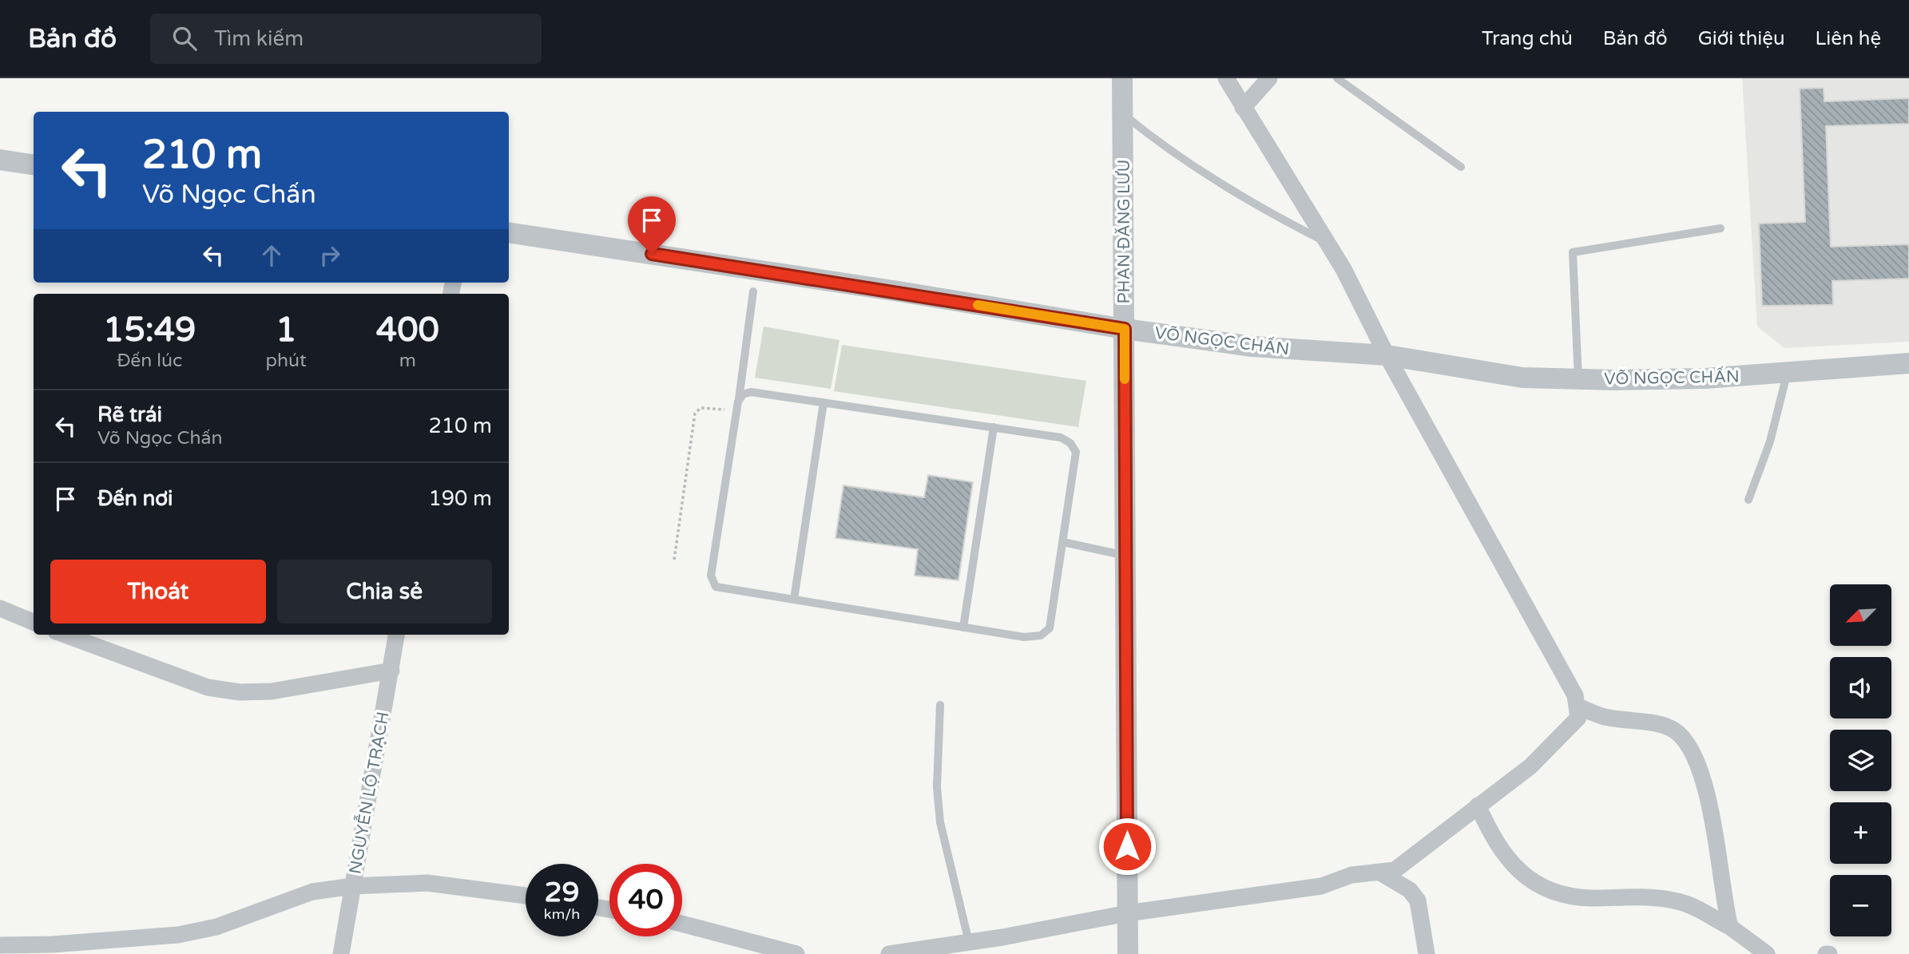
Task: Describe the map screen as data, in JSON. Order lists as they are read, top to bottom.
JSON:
{
  "streets": {
    "street": ["PHAN ĐĂNG LƯU", "VÕ NGỌC CHẤN", "NGUYỄN LỘ TRẠCH"]
  },
  "crossings": [
    ["PHAN ĐĂNG LƯU", "VÕ NGỌC CHẤN"]
  ],
  "north": "bottom left",
  "page": {
    "header": "Bản đồ",
    "search": "Tìm kiếm",
    "nav": [
      "Trang chủ",
      "Bản đồ",
      "Giới thiệu",
      "Liên hệ"
    ],
    "turn": ["210 m", "Võ Ngọc Chấn"],
    "eta": [
      "15:49",
      "Đến lúc",
      "1",
      "phút",
      "400",
      "m"
    ],
    "list": [
      {
        "name": "Rẽ trái",
        "note": "Võ Ngọc Chấn",
        "value": "210 m"
      },
      {
        "name": "Đến nơi",
        "value": "190 m"
      }
    ],
    "buttons": ["Thoát", "Chia sẻ"],
    "map_buttons": ["+", "−"],
    "speed": "29 km/h",
    "limit": "40"
  }
}
